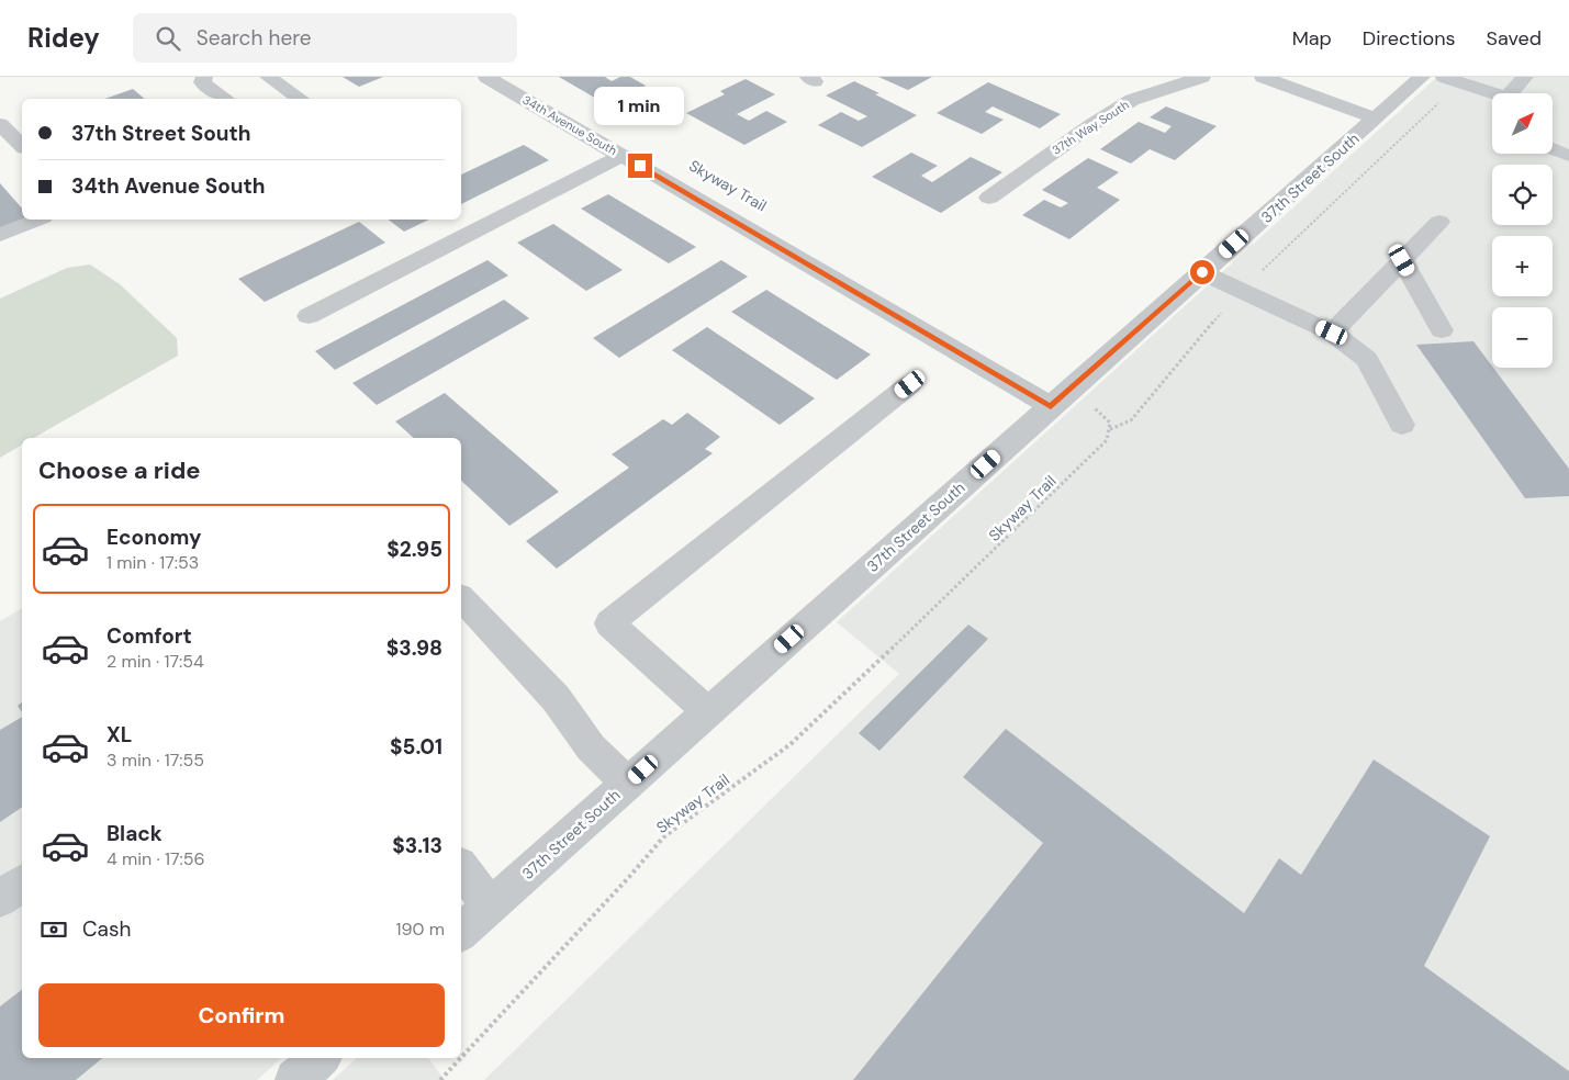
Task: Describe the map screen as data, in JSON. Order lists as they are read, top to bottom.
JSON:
{
  "streets": {
    "street": ["34th Avenue South", "37th Way South", "37th Street South"],
    "path": ["Skyway Trail"]
  },
  "crossings": [
    ["34th Avenue South", "37th Street South"]
  ],
  "north": "top right",
  "page": {
    "header": "Ridey",
    "search": "Search here",
    "nav": ["Map", "Directions", "Saved"],
    "bubble": "1 min",
    "map_buttons": ["+", "−"],
    "banner": ["37th Street South", "34th Avenue South"],
    "heading": "Choose a ride",
    "list": [
      {
        "name": "Economy",
        "note": "1 min · 17:53",
        "value": "$2.95"
      },
      {
        "name": "Comfort",
        "note": "2 min · 17:54",
        "value": "$3.98"
      },
      {
        "name": "XL",
        "note": "3 min · 17:55",
        "value": "$5.01"
      },
      {
        "name": "Black",
        "note": "4 min · 17:56",
        "value": "$3.13"
      }
    ],
    "pay": ["Cash", "190 m"],
    "buttons": "Confirm"
  }
}
